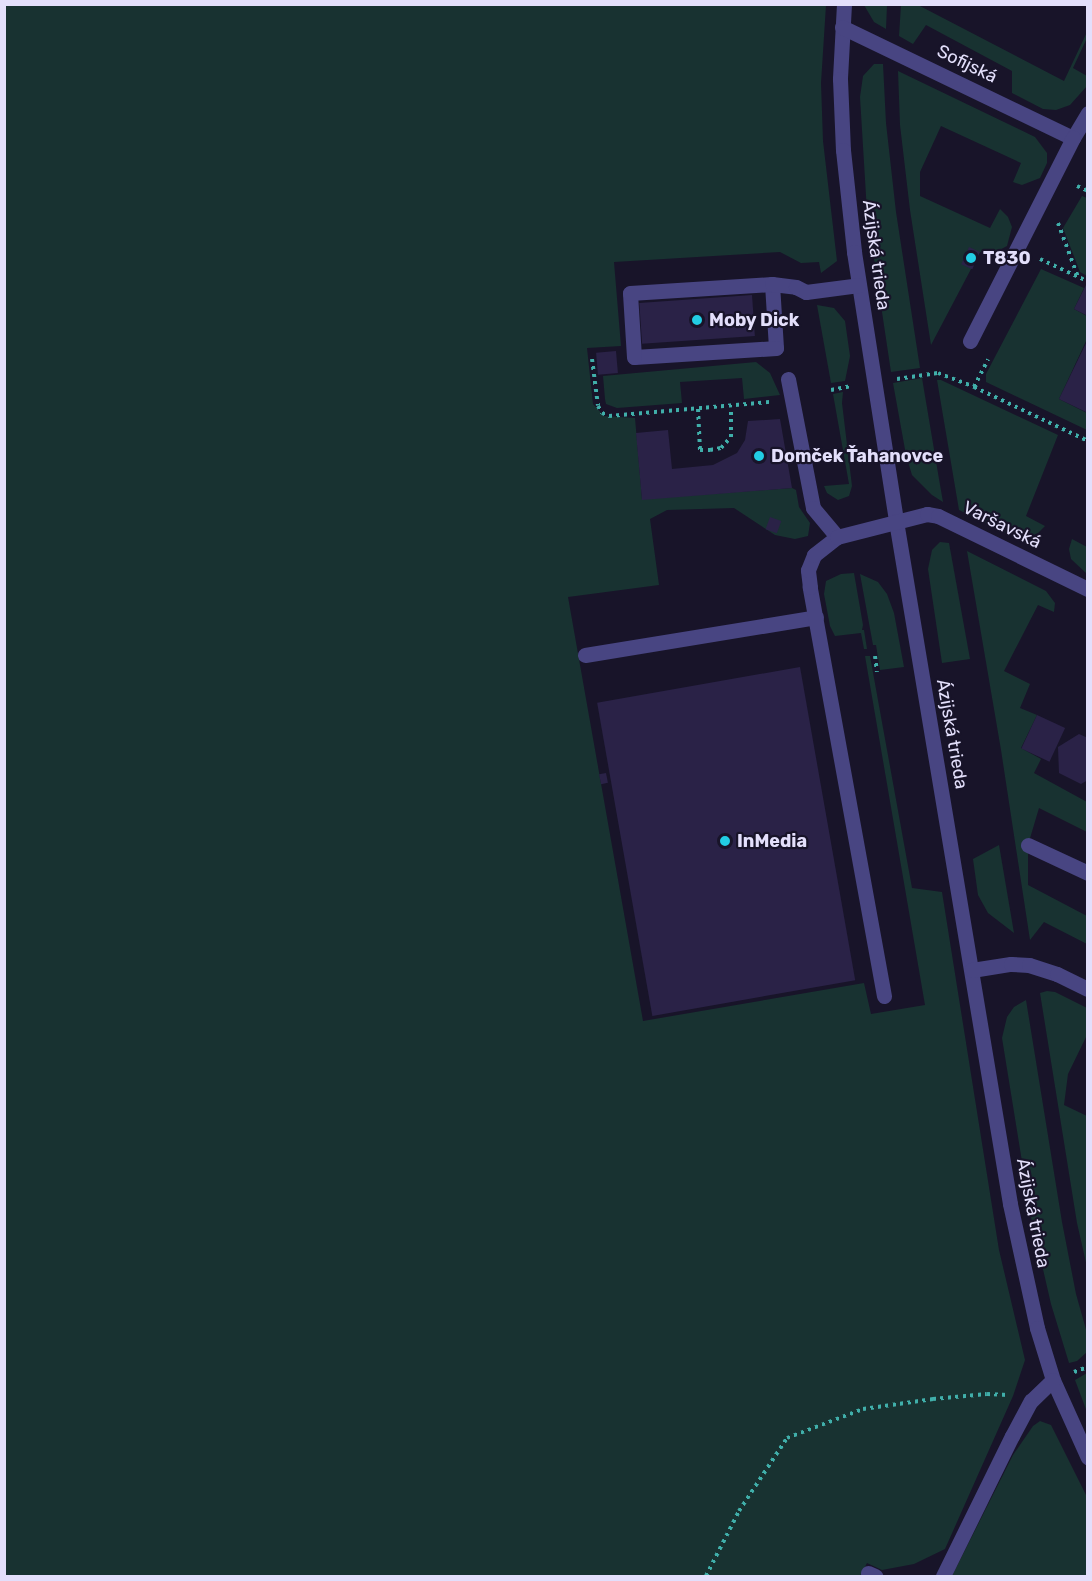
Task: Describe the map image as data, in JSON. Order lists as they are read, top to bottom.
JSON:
{
  "streets": {
    "street": ["Sofijská", "Ázijská trieda", "Varšavská"]
  },
  "crossings": [
    ["Sofijská", "Ázijská trieda"],
    ["Ázijská trieda", "Varšavská"]
  ],
  "places": [
    "T830",
    "Moby Dick",
    "Domček Ťahanovce",
    "InMedia"
  ]
}
